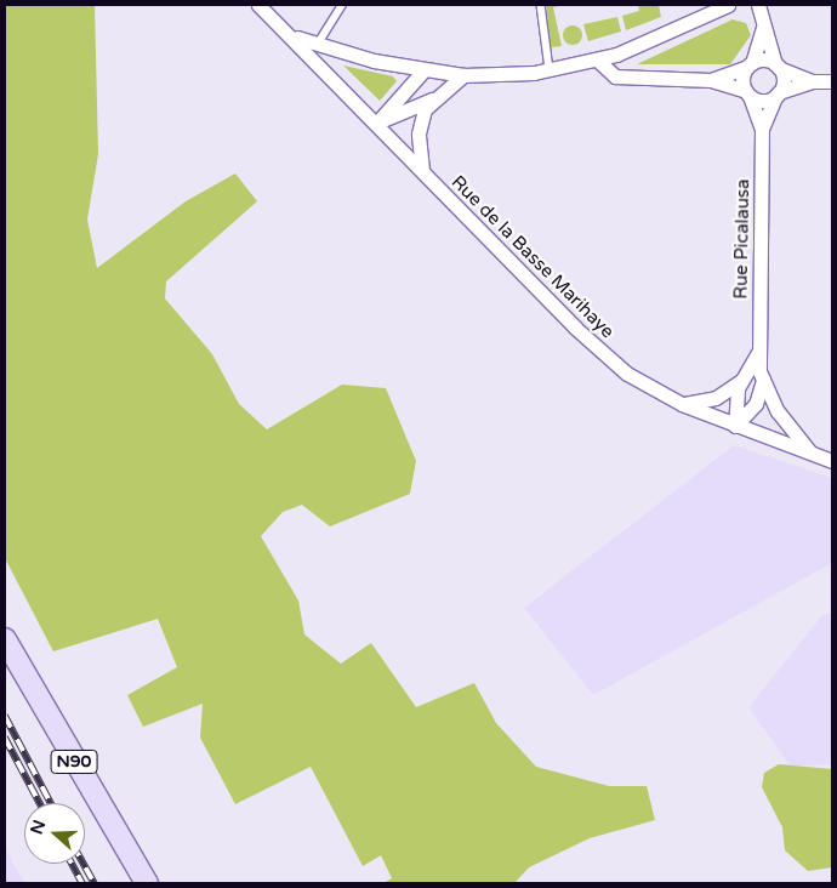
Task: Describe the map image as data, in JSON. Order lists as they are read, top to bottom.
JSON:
{
  "streets": {
    "main road": ["N90"],
    "street": ["Rue Picalausa", "Rue de la Basse Marihaye"]
  },
  "crossings": [
    ["Rue Picalausa", "Rue de la Basse Marihaye"]
  ],
  "north": "left"
}
